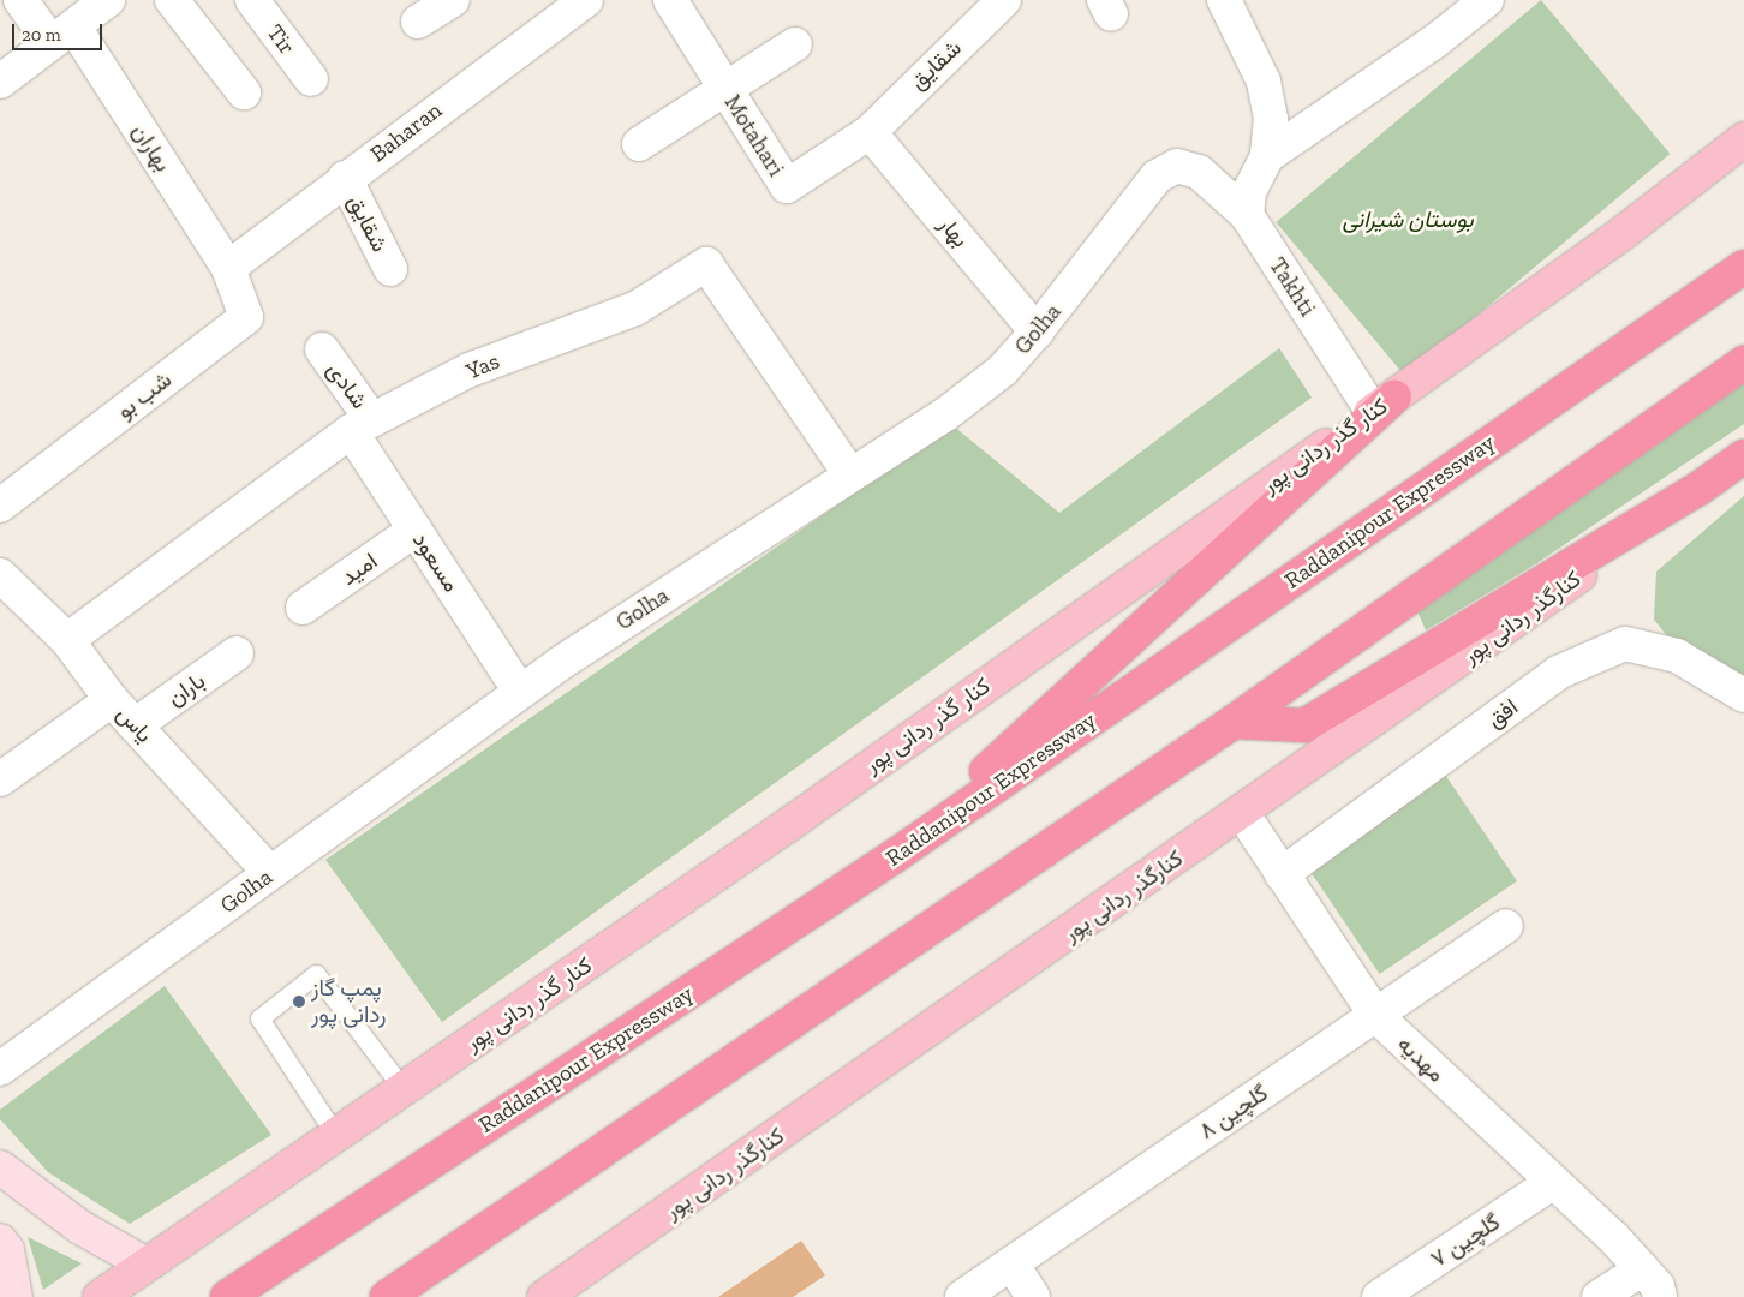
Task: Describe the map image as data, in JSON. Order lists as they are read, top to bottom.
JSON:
{
  "streets": {
    "highway": ["Raddanipour Expressway"],
    "main road": ["کنار گذر ردانی پور", "کنارگذر ردانی پور"],
    "street": [
      "Tir",
      "شقایق",
      "Baharan",
      "Motahari",
      "بهاران",
      "بهار",
      "Takhti",
      "Golha",
      "Yas",
      "شادی",
      "شب بو",
      "مسعود",
      "امید",
      "باران",
      "افق",
      "یاس",
      "مهدیه",
      "گلچین ۸",
      "گلچین ۷"
    ]
  },
  "crossings": [
    ["شقایق", "Baharan"],
    ["شقایق", "Motahari"],
    ["شقایق", "بهار"],
    ["Baharan", "بهاران"],
    ["Baharan", "شب بو"],
    ["Motahari", "بهار"],
    ["بهاران", "شب بو"],
    ["بهار", "Golha"],
    ["Takhti", "Golha"],
    ["Takhti", "کنار گذر ردانی پور"],
    ["Golha", "Yas"],
    ["Golha", "مسعود"],
    ["Golha", "یاس"],
    ["Yas", "شادی"],
    ["Yas", "مسعود"],
    ["Yas", "یاس"],
    ["شادی", "مسعود"],
    ["مسعود", "امید"],
    ["کنارگذر ردانی پور", "مهدیه"],
    ["باران", "یاس"],
    ["افق", "مهدیه"],
    ["مهدیه", "گلچین ۸"],
    ["مهدیه", "گلچین ۷"]
  ],
  "parks": ["بوستان شیرانی"],
  "places": ["پمپ گاز ردانی پور"],
  "scale_bar": "20 m"
}
